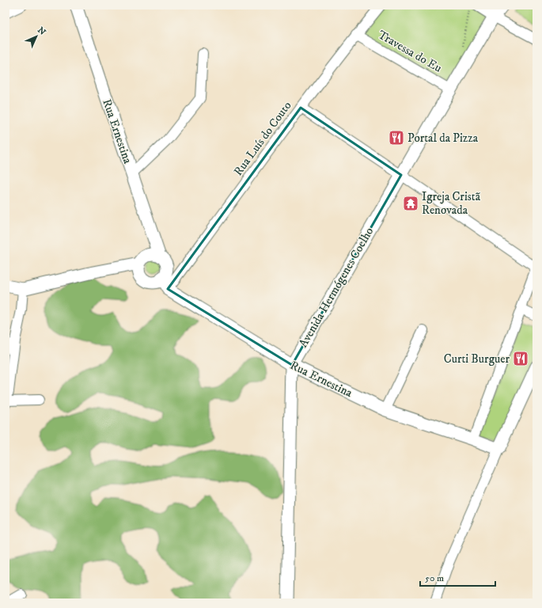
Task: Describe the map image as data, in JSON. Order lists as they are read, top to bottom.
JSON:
{
  "streets": {
    "street": [
      "Travessa do Eu",
      "Rua Ernestina",
      "Rua Luís do Couto",
      "Avenida Hermógenes Coelho"
    ]
  },
  "crossings": [
    ["Travessa do Eu", "Rua Luís do Couto"],
    ["Travessa do Eu", "Avenida Hermógenes Coelho"],
    ["Rua Ernestina", "Rua Luís do Couto"],
    ["Rua Ernestina", "Avenida Hermógenes Coelho"]
  ],
  "places": {
    "restaurant": ["Portal da Pizza", "Curti Burguer"],
    "temple": ["Igreja Cristã Renovada"]
  },
  "scale_bar": "50 m",
  "north": "top right"
}
